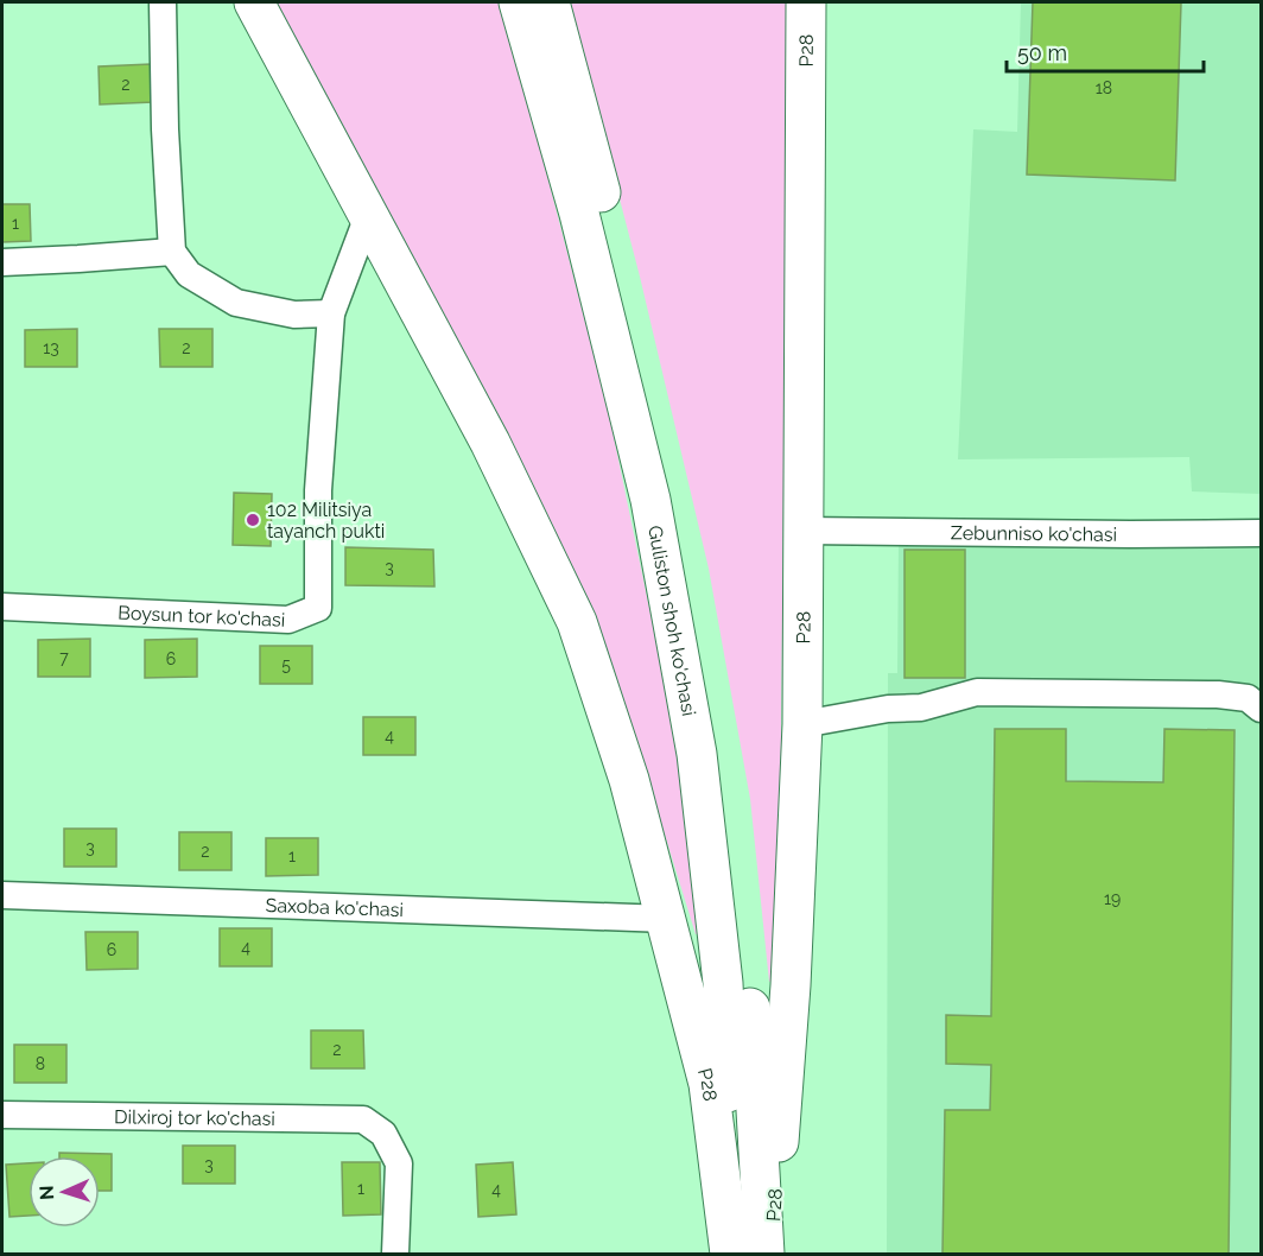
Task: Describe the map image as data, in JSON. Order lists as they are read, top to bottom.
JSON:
{
  "streets": {
    "main road": ["Р28", "Guliston shoh ko'chasi", "P28"],
    "street": [
      "Zebunniso ko'chasi",
      "Boysun tor ko'chasi",
      "Saxoba ko'chasi",
      "Dilxiroj tor ko'chasi"
    ]
  },
  "crossings": [
    ["Р28", "Zebunniso ko'chasi"],
    ["Р28", "Guliston shoh ko'chasi"],
    ["Guliston shoh ko'chasi", "P28"],
    ["Saxoba ko'chasi", "P28"]
  ],
  "places": ["102 Militsiya tayanch pukti"],
  "house_numbers": [
    "2",
    "18",
    "1",
    "13",
    "2",
    "3",
    "7",
    "6",
    "5",
    "4",
    "3",
    "2",
    "1",
    "19",
    "4",
    "6",
    "2",
    "8",
    "3",
    "1",
    "4"
  ],
  "scale_bar": "50 m",
  "north": "left"
}
